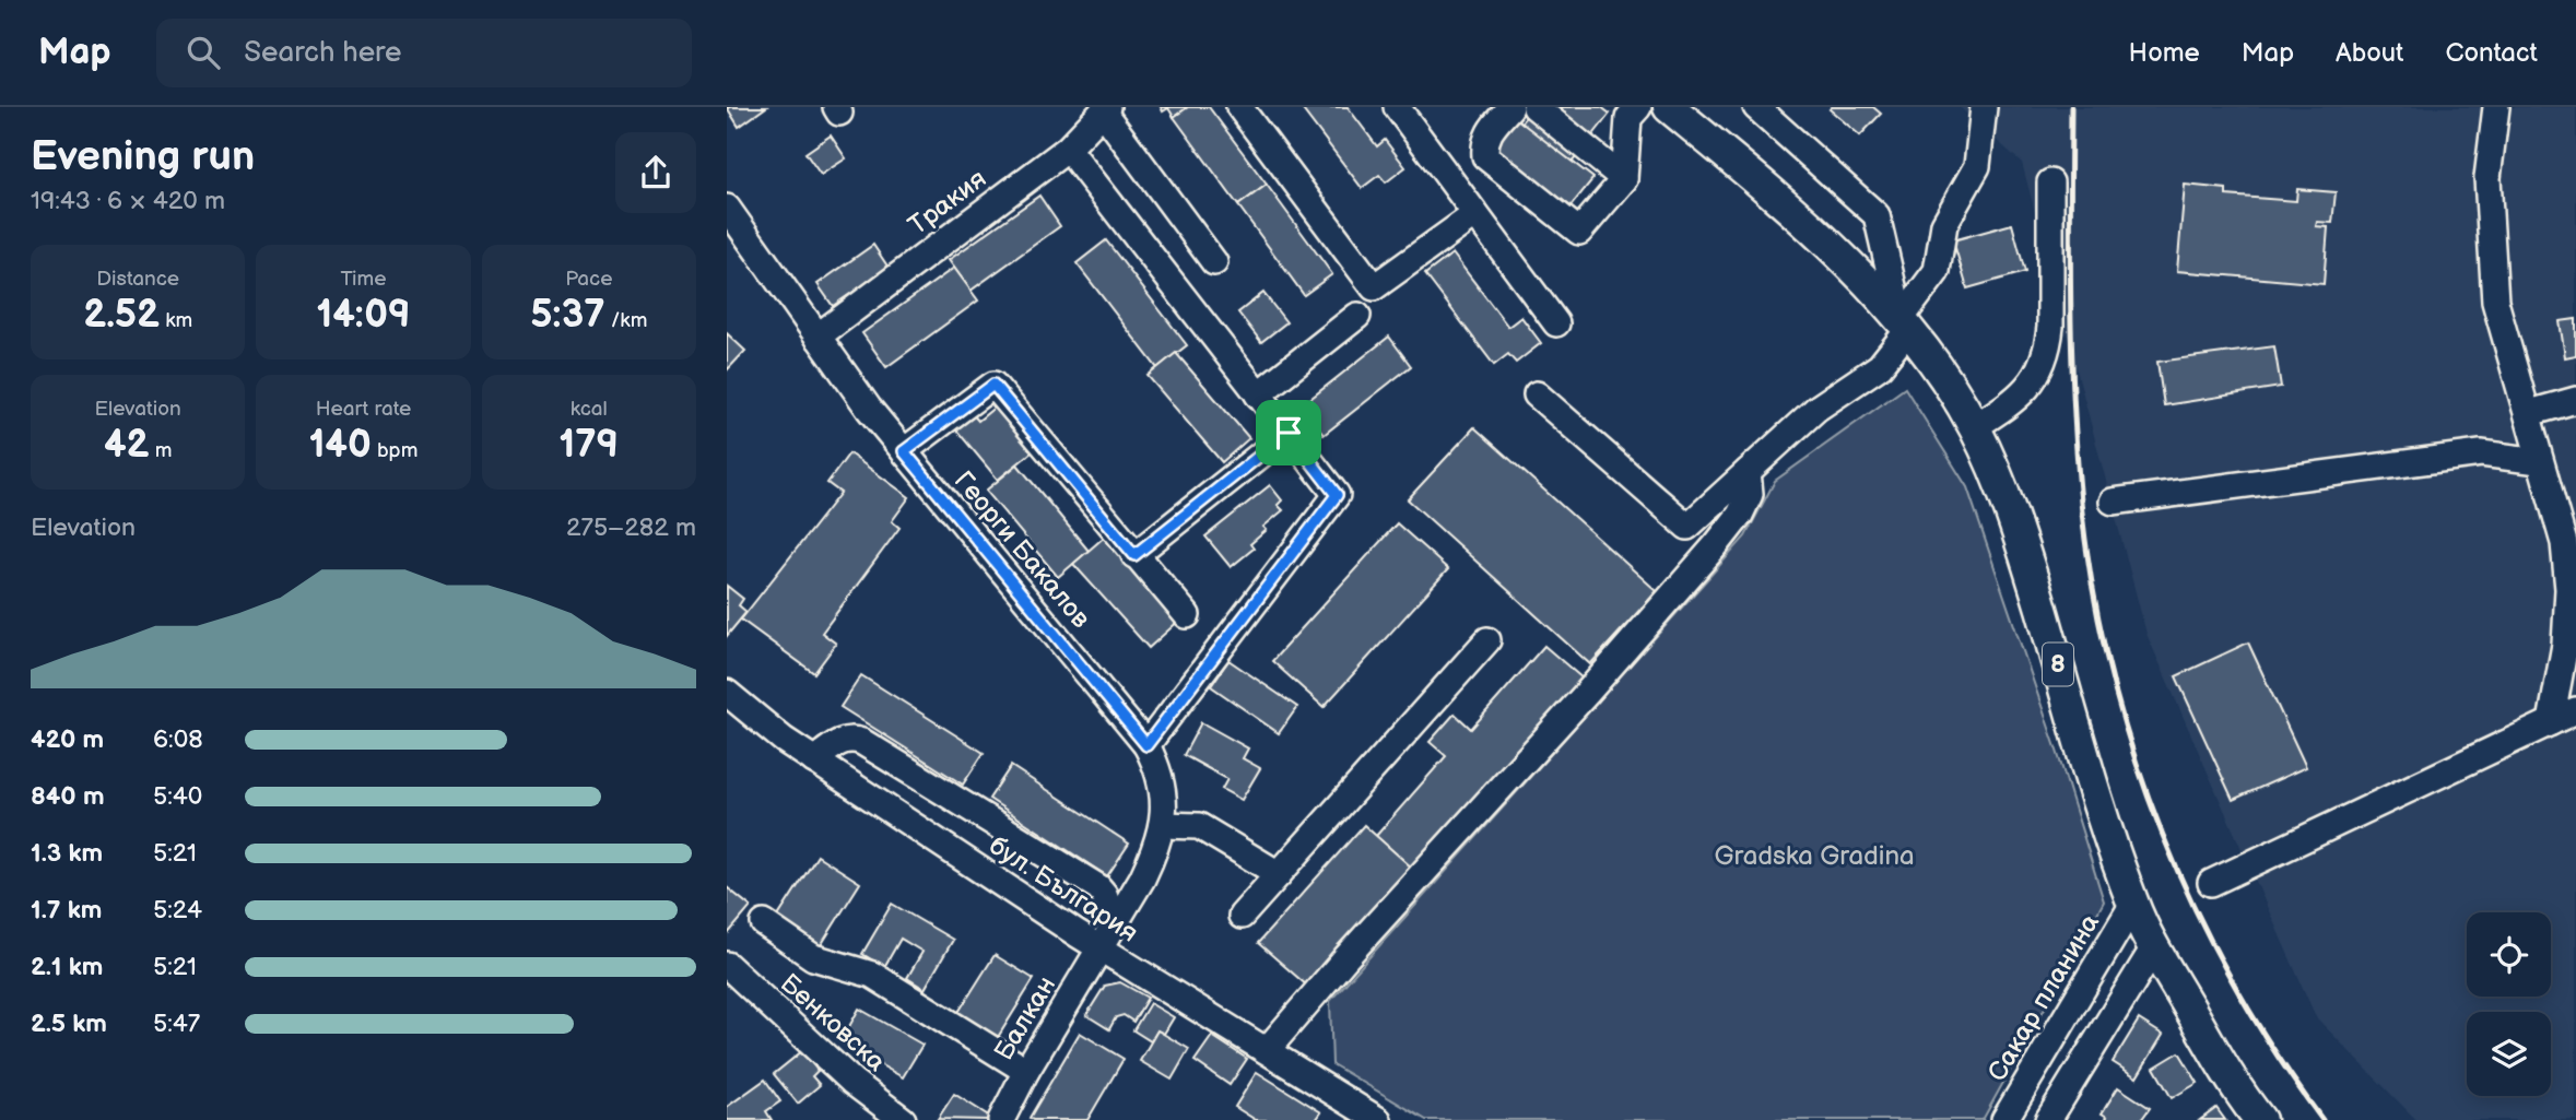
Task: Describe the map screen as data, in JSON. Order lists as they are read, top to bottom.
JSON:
{
  "streets": {
    "main road": ["8"],
    "street": [
      "Тракия",
      "Георги Бакалов",
      "бул. България",
      "Сакар планина",
      "Балкан",
      "Бенковска"
    ]
  },
  "crossings": [
    ["Тракия", "Георги Бакалов"],
    ["Георги Бакалов", "бул. България"],
    ["Георги Бакалов", "Балкан"],
    ["8", "Сакар планина"],
    ["бул. България", "Балкан"]
  ],
  "parks": ["Gradska Gradina"],
  "page": {
    "header": "Map",
    "search": "Search here",
    "nav": [
      "Home",
      "Map",
      "About",
      "Contact"
    ],
    "heading": ["Evening run", "19:43 · 6 × 420 m"],
    "stats": [
      ["Distance", "2.52 km"],
      ["Time", "14:09"],
      ["Pace", "5:37 /km"],
      ["Elevation", "42 m"],
      ["Heart rate", "140 bpm"],
      ["kcal", "179"]
    ],
    "chart": ["Elevation", "275–282 m"],
    "list": [
      {
        "name": "420 m",
        "note": "6:08"
      },
      {
        "name": "840 m",
        "note": "5:40"
      },
      {
        "name": "1.3 km",
        "note": "5:21"
      },
      {
        "name": "1.7 km",
        "note": "5:24"
      },
      {
        "name": "2.1 km",
        "note": "5:21"
      },
      {
        "name": "2.5 km",
        "note": "5:47"
      }
    ]
  }
}
